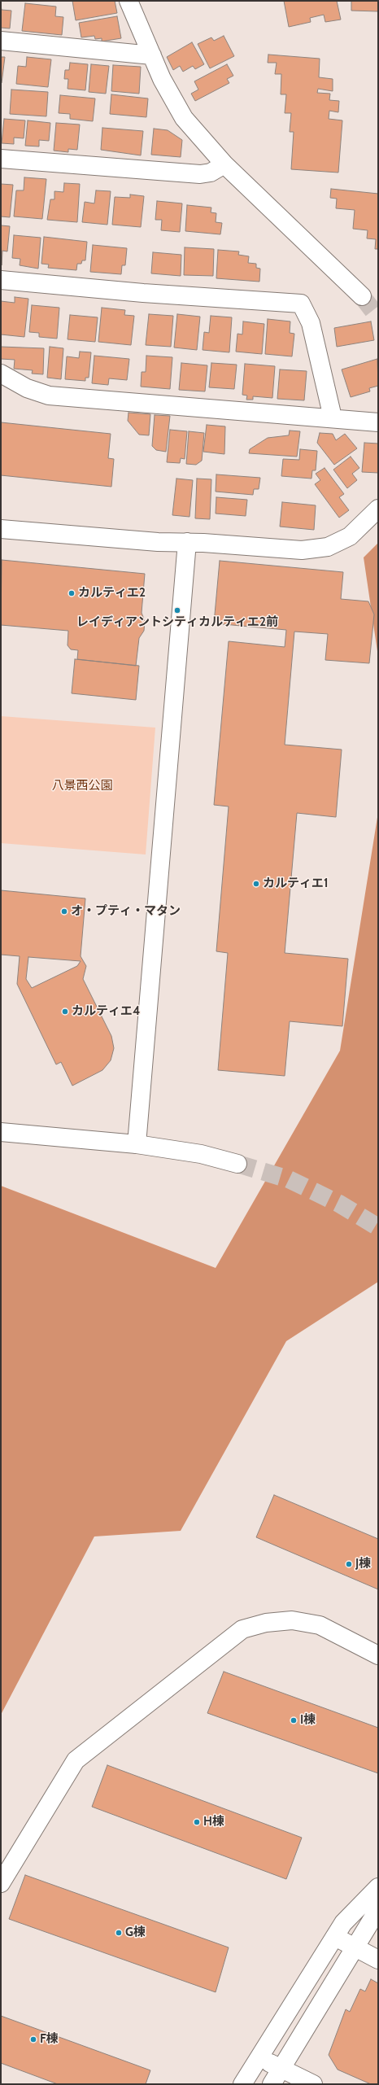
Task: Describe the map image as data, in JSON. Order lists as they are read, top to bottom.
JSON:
{
  "parks": ["八景西公園"],
  "places": [
    "カルティエ2",
    "レイディアントシティカルティエ2前",
    "カルティエ1",
    "オ・プティ・マタン",
    "カルティエ4",
    "J棟",
    "I棟",
    "H棟",
    "G棟",
    "F棟"
  ]
}
